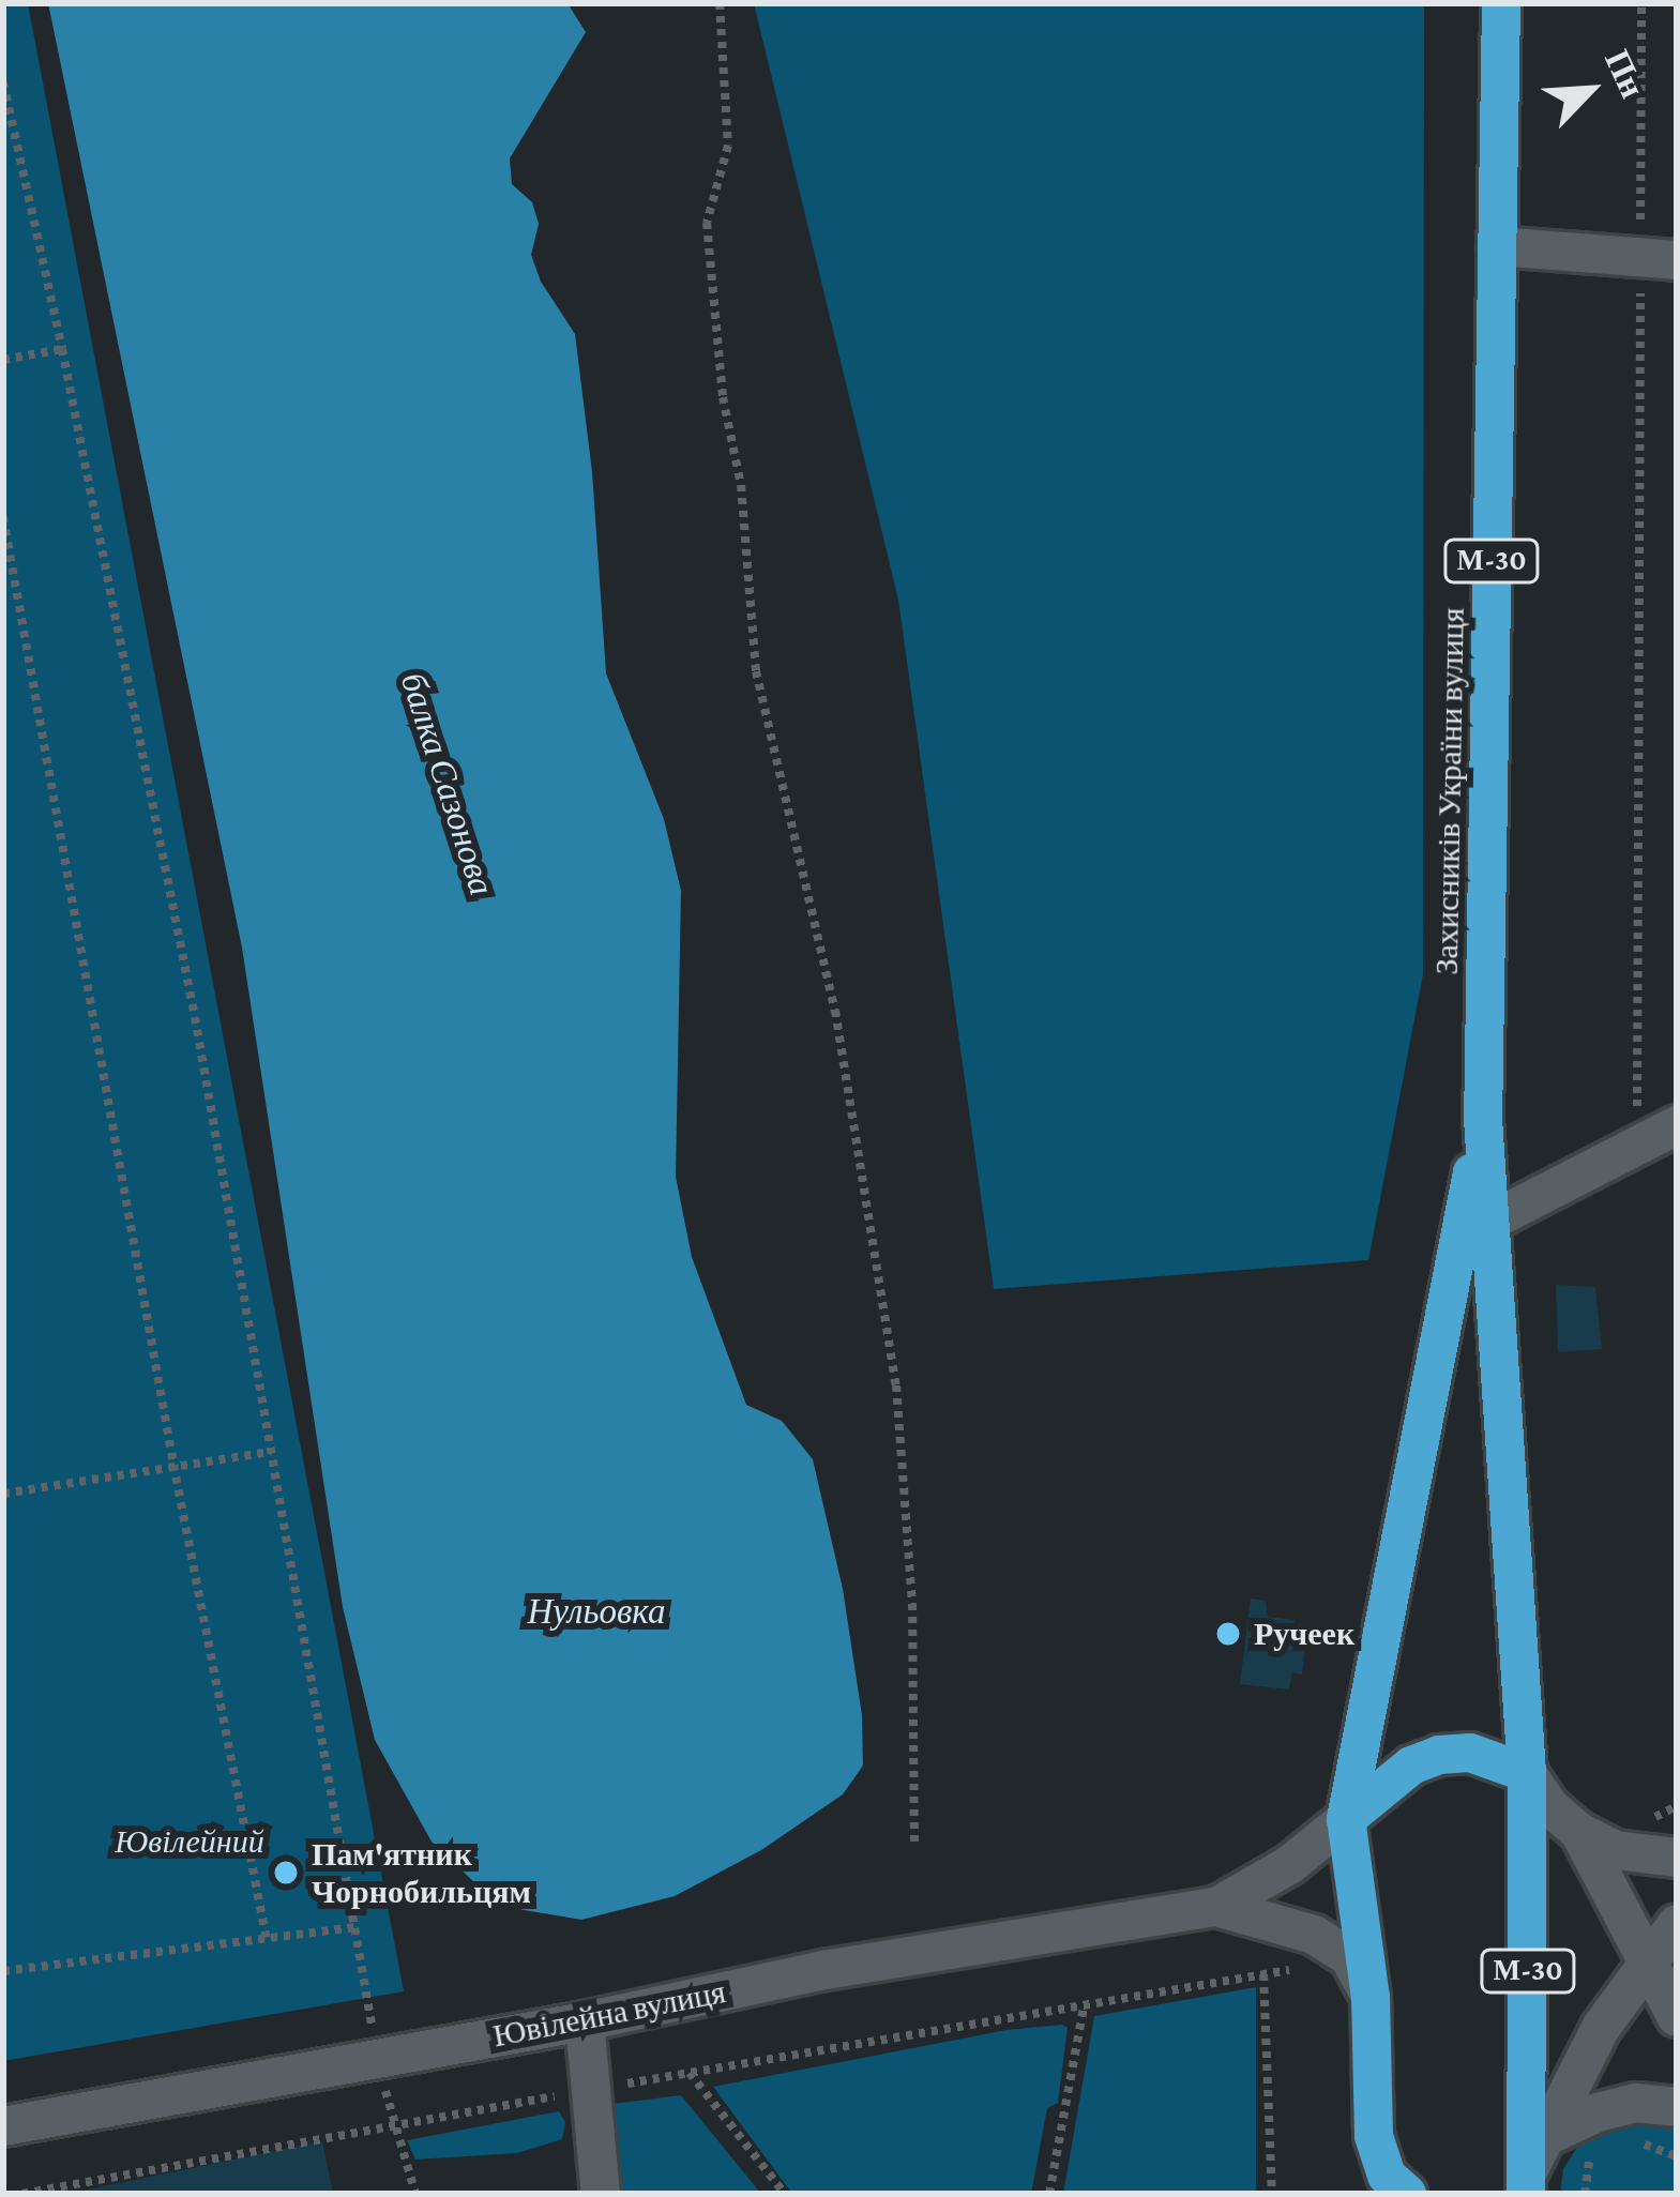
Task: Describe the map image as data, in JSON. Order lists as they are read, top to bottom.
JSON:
{
  "streets": {
    "highway": ["М-30", "Захисників України вулиця"],
    "street": ["Ювілейна вулиця"]
  },
  "crossings": [
    ["М-30", "Захисників України вулиця"],
    ["М-30", "Ювілейна вулиця"],
    ["Захисників України вулиця", "Ювілейна вулиця"]
  ],
  "water": ["балка Сазонова", "Нульовка"],
  "parks": ["Ювілейний"],
  "places": ["Ручеек", "Пам'ятник Чорнобильцям"],
  "north": "top right"
}
